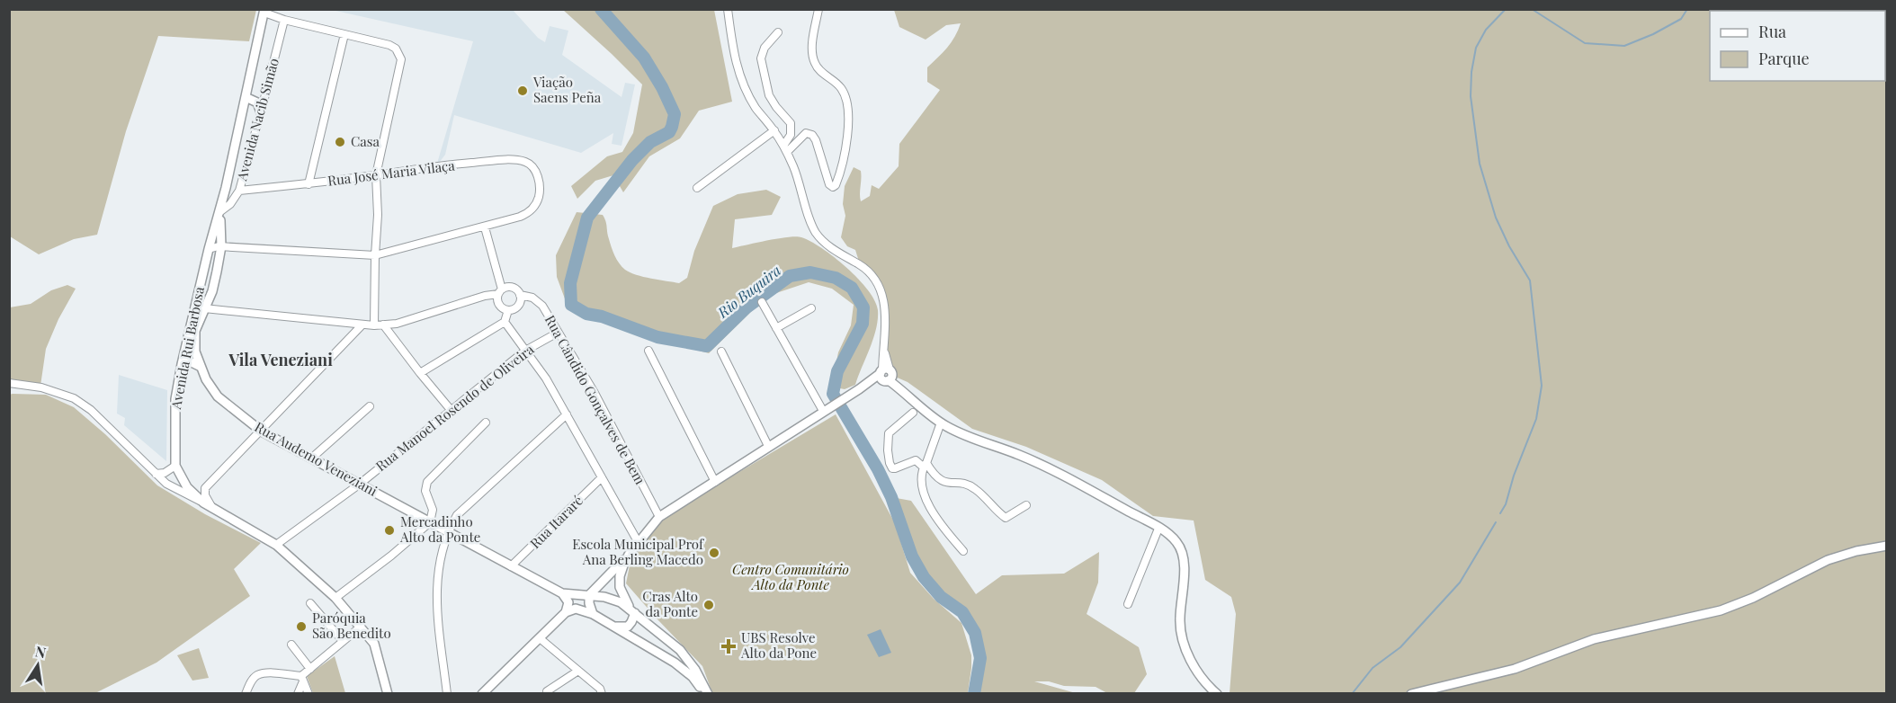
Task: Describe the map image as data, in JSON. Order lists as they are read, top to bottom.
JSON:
{
  "streets": {
    "main road": ["Avenida Rui Barbosa", "Rua Audemo Veneziani"],
    "street": [
      "Avenida Nacib Simão",
      "Rua José Maria Vilaça",
      "Rua Cândido Gonçalves de Bem",
      "Rua Manoel Rosendo de Oliveira",
      "Rua Itararé"
    ]
  },
  "crossings": [
    ["Avenida Nacib Simão", "Rua José Maria Vilaça"],
    ["Avenida Nacib Simão", "Avenida Rui Barbosa"],
    ["Avenida Nacib Simão", "Rua Audemo Veneziani"],
    ["Avenida Rui Barbosa", "Rua Audemo Veneziani"],
    ["Rua Cândido Gonçalves de Bem", "Rua Manoel Rosendo de Oliveira"],
    ["Rua Manoel Rosendo de Oliveira", "Rua Audemo Veneziani"],
    ["Rua Audemo Veneziani", "Rua Itararé"]
  ],
  "districts": ["Vila Veneziani"],
  "water": ["Rio Buquira"],
  "parks": ["Centro Comunitário Alto da Ponte"],
  "places": {
    "other": [
      "Viação Saens Peña",
      "Casa",
      "Mercadinho Alto da Ponte",
      "Escola Municipal Prof Ana Berling Macedo",
      "Cras Alto da Ponte",
      "Paróquia São Benedito"
    ],
    "health": ["UBS Resolve Alto da Pone"]
  },
  "legend": ["Rua", "Parque"],
  "north": "top"
}
